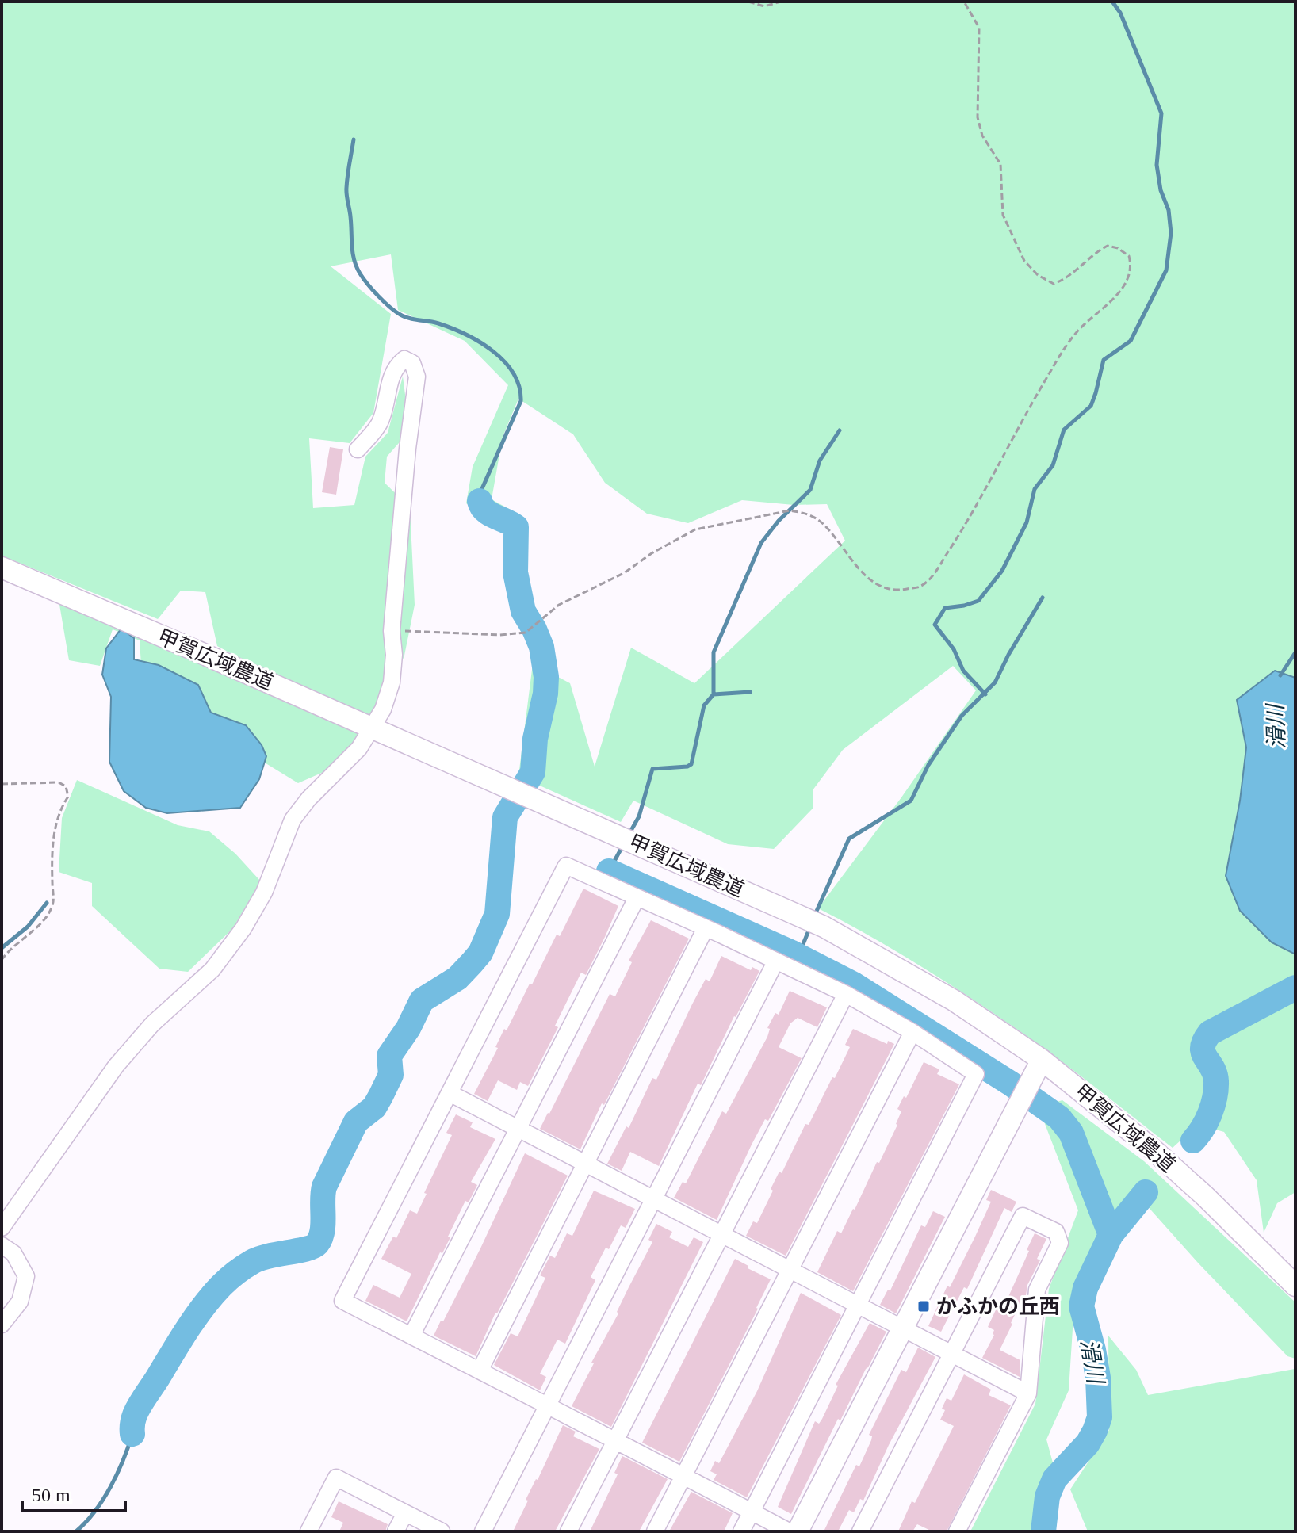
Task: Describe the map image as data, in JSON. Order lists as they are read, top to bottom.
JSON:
{
  "streets": {
    "street": ["甲賀広域農道"]
  },
  "water": ["滑川"],
  "places": {
    "transit": ["かふかの丘西"]
  },
  "scale_bar": "50 m"
}
